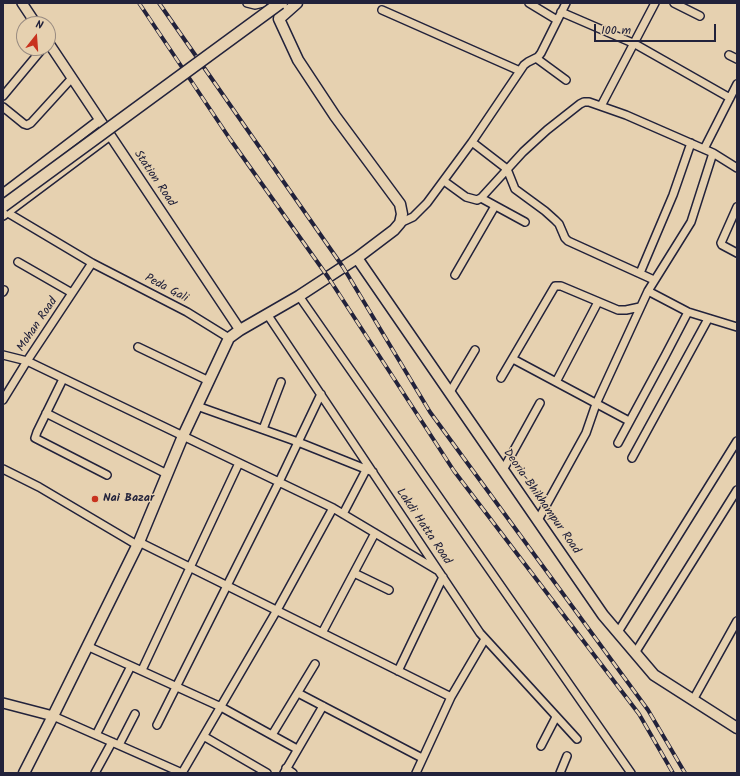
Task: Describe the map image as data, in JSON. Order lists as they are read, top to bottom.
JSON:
{
  "streets": {
    "main road": ["Deoria-Bhikhampur Road"],
    "street": [
      "Station Road",
      "Peda Gali",
      "Mohan Road",
      "Lakdi Hatta Road"
    ]
  },
  "crossings": [
    ["Peda Gali", "Mohan Road"]
  ],
  "places": ["Nai Bazar"],
  "scale_bar": "100 m",
  "north": "top"
}
